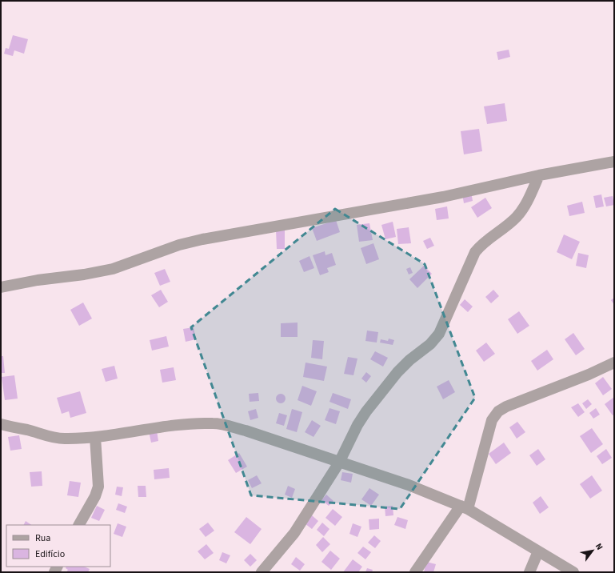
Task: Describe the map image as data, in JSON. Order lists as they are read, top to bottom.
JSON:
{
  "legend": ["Rua", "Edifício"],
  "north": "top right"
}
